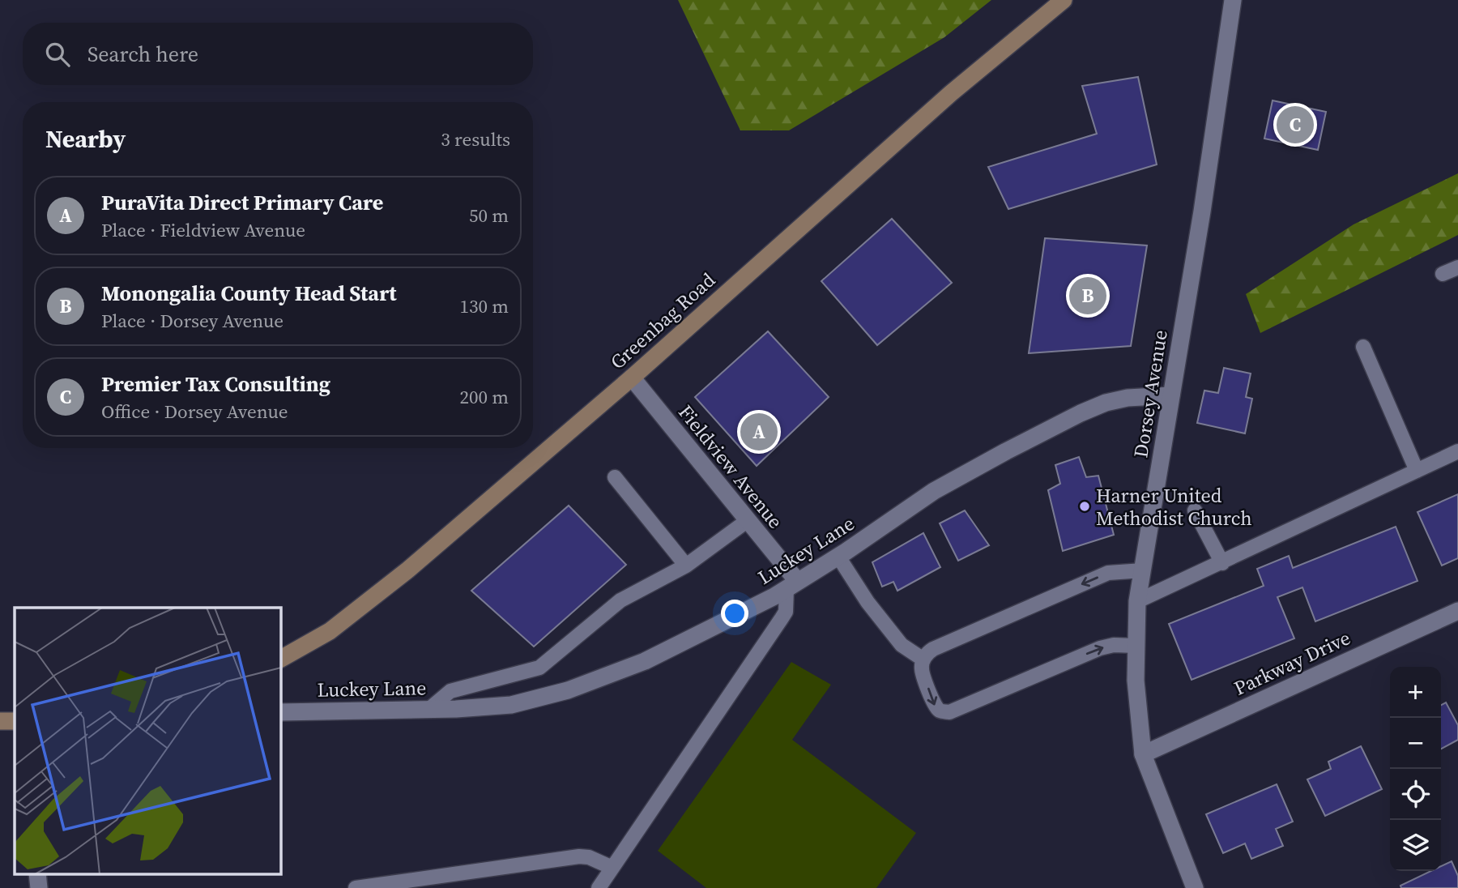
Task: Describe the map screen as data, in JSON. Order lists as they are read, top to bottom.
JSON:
{
  "streets": {
    "main road": ["Greenbag Road"],
    "street": [
      "Dorsey Avenue",
      "Fieldview Avenue",
      "Luckey Lane",
      "Parkway Drive"
    ]
  },
  "crossings": [
    ["Greenbag Road", "Fieldview Avenue"],
    ["Dorsey Avenue", "Luckey Lane"],
    ["Dorsey Avenue", "Parkway Drive"],
    ["Fieldview Avenue", "Luckey Lane"]
  ],
  "places": ["Harner United Methodist Church"],
  "page": {
    "search": "Search here",
    "heading": ["Nearby", "3 results"],
    "pins": ["C", "B", "A"],
    "list": [
      {
        "mark": "A",
        "name": "PuraVita Direct Primary Care",
        "note": "Place · Fieldview Avenue",
        "value": "50 m"
      },
      {
        "mark": "B",
        "name": "Monongalia County Head Start",
        "note": "Place · Dorsey Avenue",
        "value": "130 m"
      },
      {
        "mark": "C",
        "name": "Premier Tax Consulting",
        "note": "Office · Dorsey Avenue",
        "value": "200 m"
      }
    ],
    "map_buttons": ["+", "−"]
  }
}
